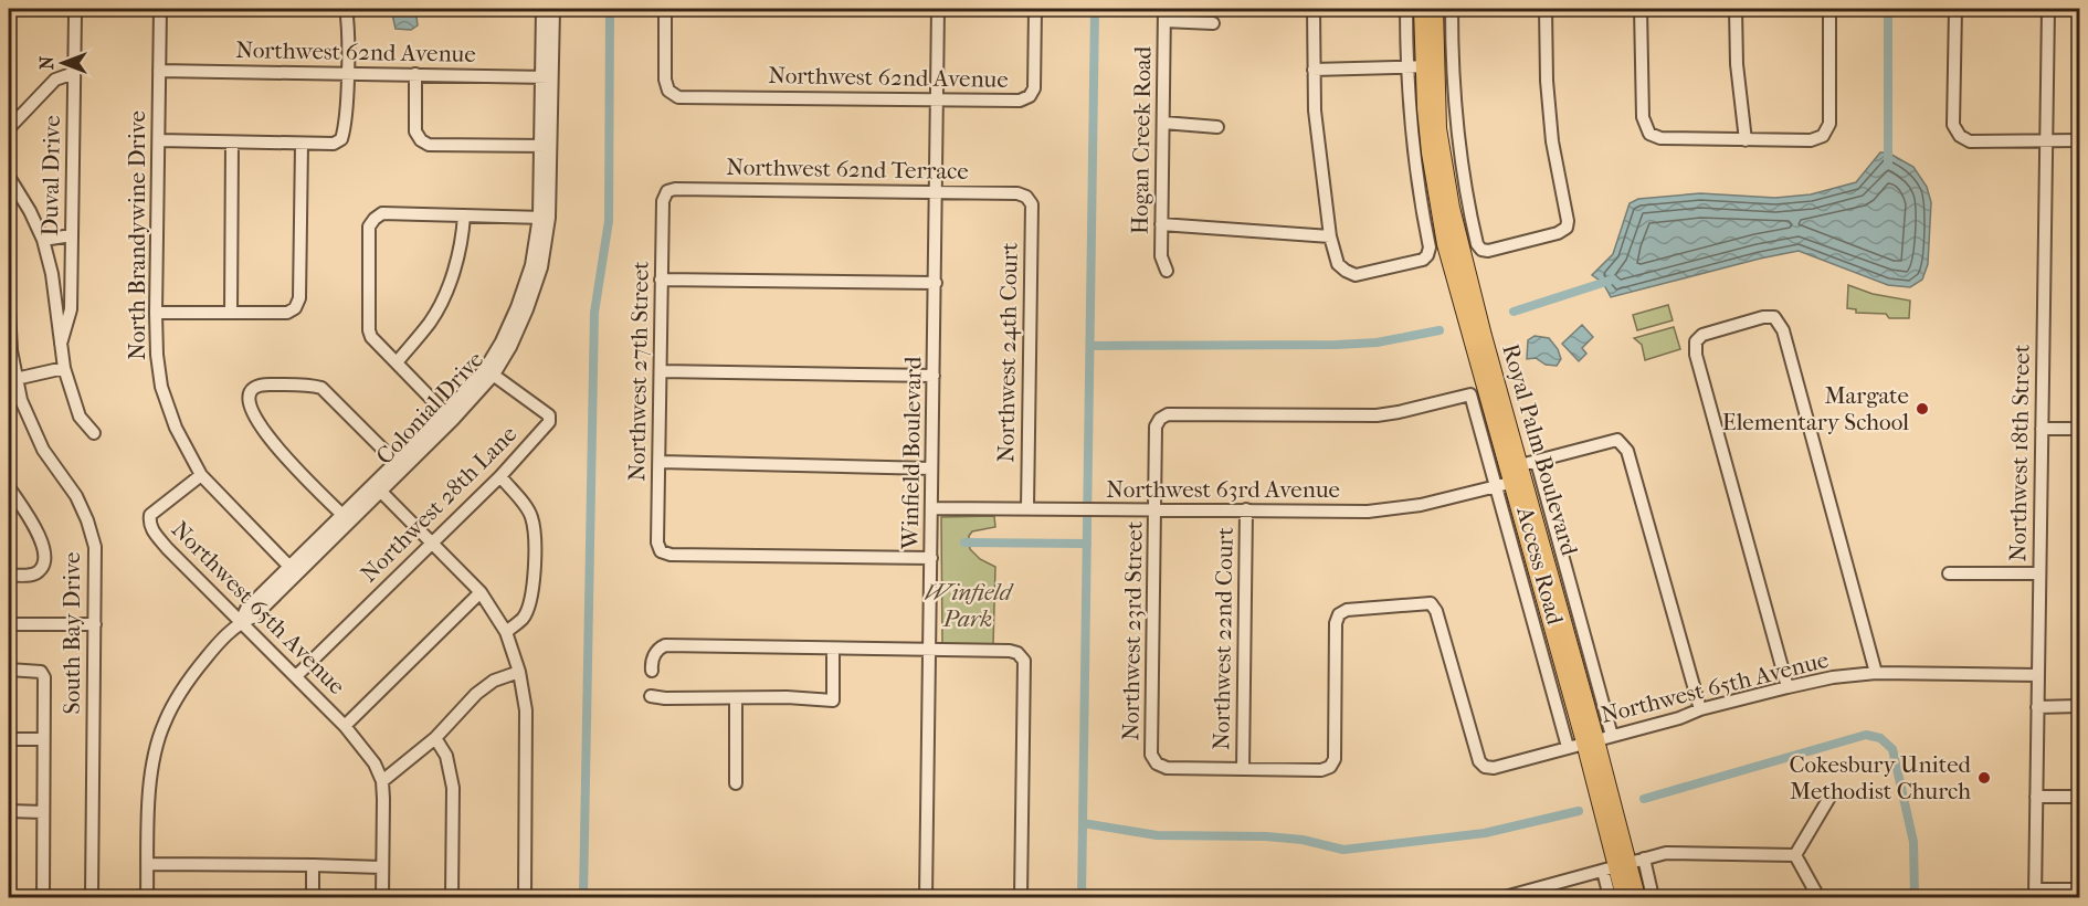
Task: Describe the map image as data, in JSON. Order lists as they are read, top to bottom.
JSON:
{
  "streets": {
    "main road": ["Royal Palm Boulevard"],
    "street": [
      "Northwest 62nd Avenue",
      "Hogan Creek Road",
      "Northwest 62nd Terrace",
      "Duval Drive",
      "North Brandywine Drive",
      "Northwest 24th Court",
      "Northwest 27th Street",
      "Colonial Drive",
      "Winfield Boulevard",
      "Northwest 18th Street",
      "Northwest 63rd Avenue",
      "Northwest 28th Lane",
      "Access Road",
      "Northwest 65th Avenue",
      "Northwest 23rd Street",
      "South Bay Drive",
      "Northwest 22nd Court"
    ]
  },
  "crossings": [
    ["Northwest 62nd Avenue", "North Brandywine Drive"],
    ["Northwest 62nd Avenue", "Colonial Drive"],
    ["Northwest 62nd Avenue", "Winfield Boulevard"],
    ["Northwest 62nd Terrace", "Northwest 24th Court"],
    ["Northwest 62nd Terrace", "Northwest 27th Street"],
    ["Northwest 62nd Terrace", "Winfield Boulevard"],
    ["North Brandywine Drive", "Colonial Drive"],
    ["North Brandywine Drive", "Northwest 65th Avenue"],
    ["Northwest 24th Court", "Northwest 63rd Avenue"],
    ["Northwest 27th Street", "Winfield Boulevard"],
    ["Colonial Drive", "Northwest 28th Lane"],
    ["Colonial Drive", "Northwest 65th Avenue"],
    ["Royal Palm Boulevard", "Northwest 63rd Avenue"],
    ["Royal Palm Boulevard", "Access Road"],
    ["Royal Palm Boulevard", "Northwest 65th Avenue"],
    ["Winfield Boulevard", "Northwest 63rd Avenue"],
    ["Northwest 18th Street", "Northwest 65th Avenue"],
    ["Northwest 63rd Avenue", "Access Road"],
    ["Northwest 63rd Avenue", "Northwest 23rd Street"],
    ["Northwest 63rd Avenue", "Northwest 22nd Court"],
    ["Northwest 28th Lane", "Northwest 65th Avenue"],
    ["Access Road", "Northwest 65th Avenue"],
    ["Access Road", "Northwest 23rd Street"],
    ["Northwest 65th Avenue", "Northwest 23rd Street"],
    ["Northwest 65th Avenue", "Northwest 22nd Court"],
    ["Northwest 23rd Street", "Northwest 22nd Court"]
  ],
  "parks": ["Winfield Park"],
  "places": ["Margate Elementary School", "Cokesbury United Methodist Church"],
  "north": "left"
}
